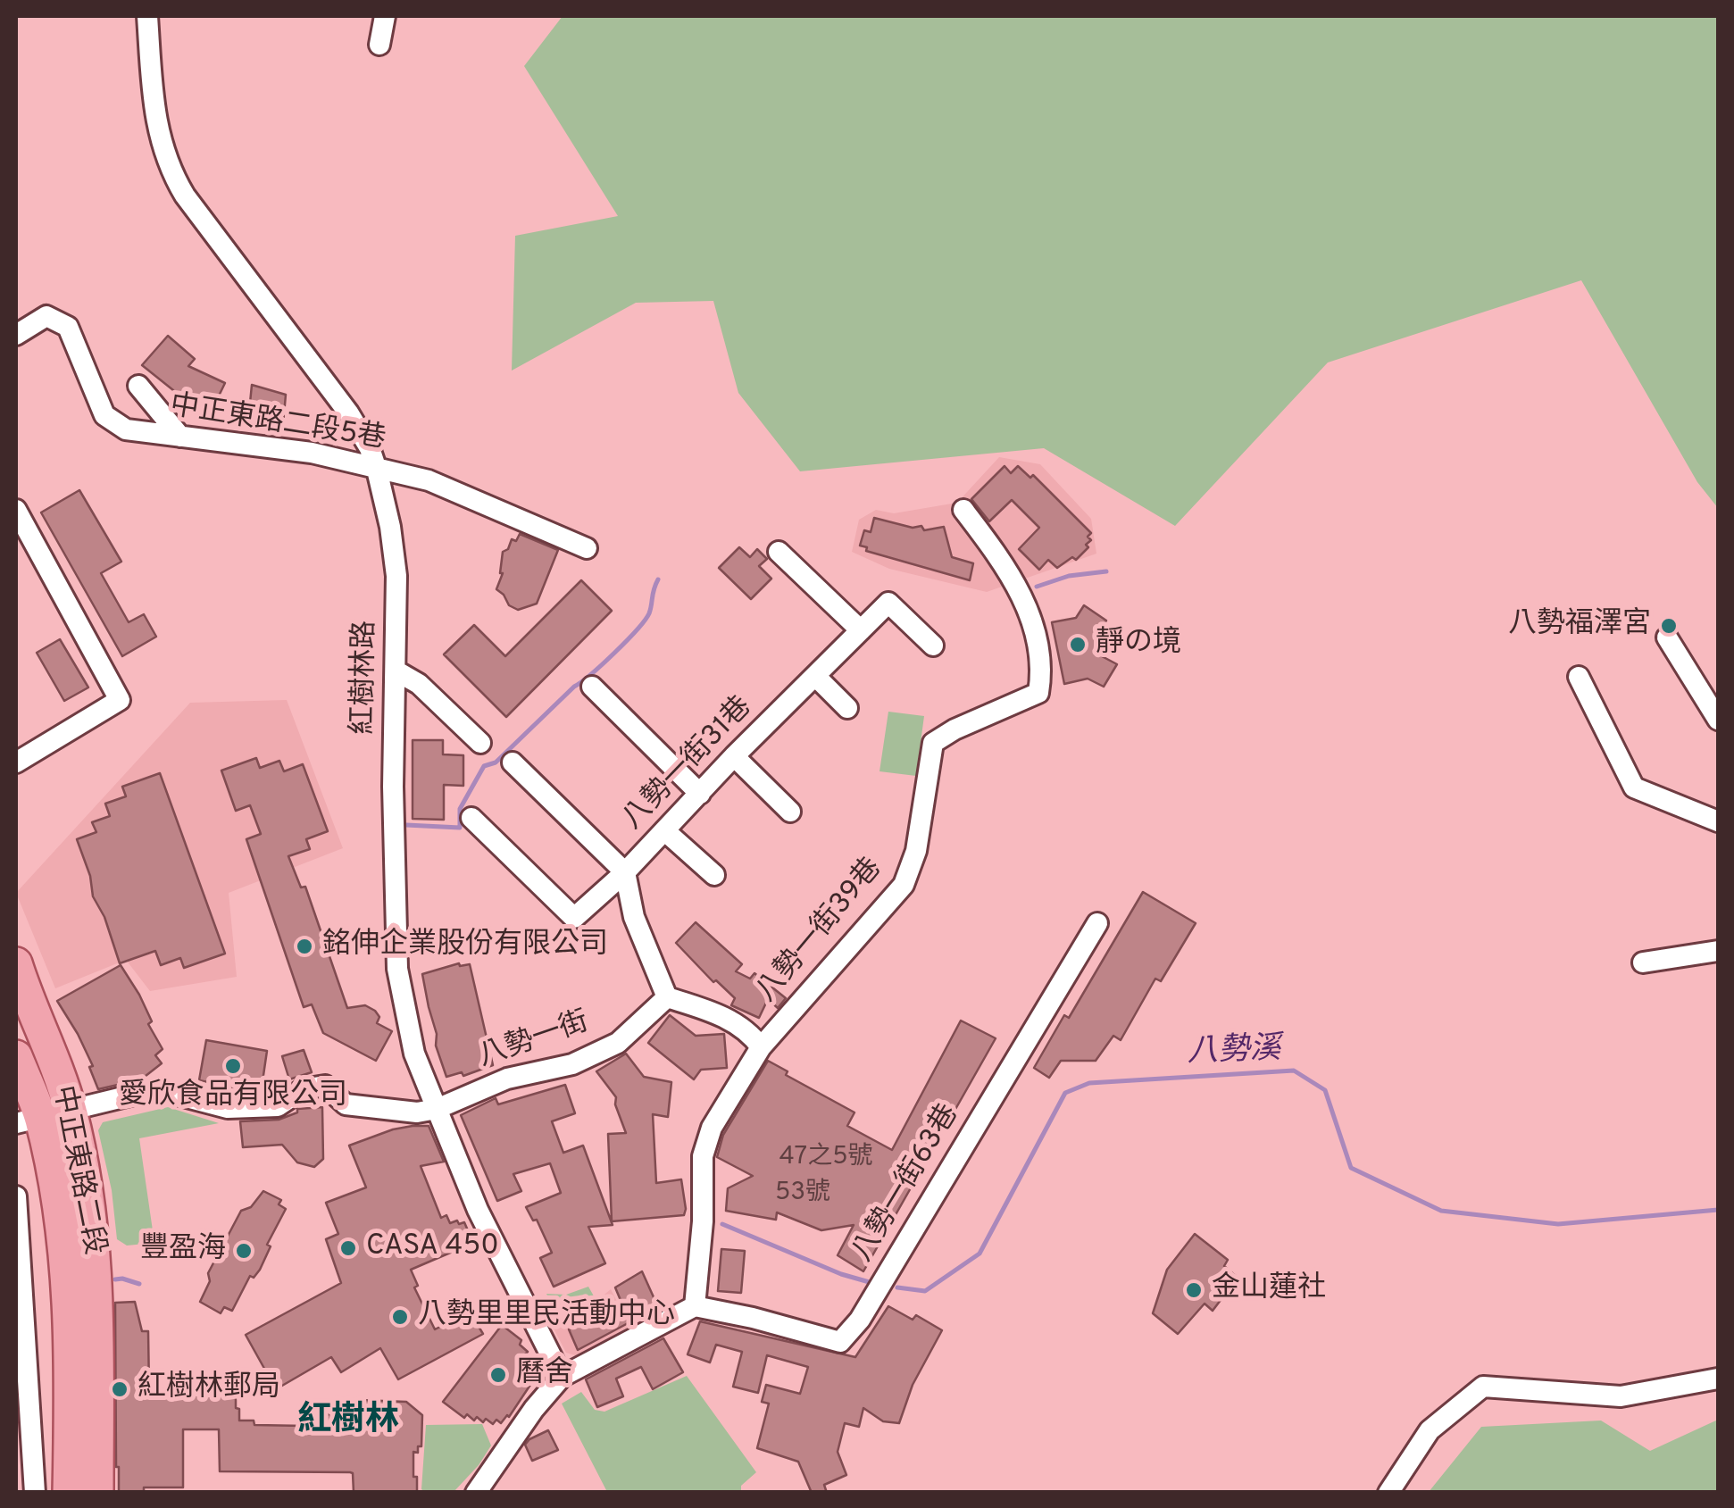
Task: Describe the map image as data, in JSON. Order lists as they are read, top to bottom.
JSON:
{
  "streets": {
    "main road": ["中正東路二段"],
    "street": [
      "中正東路二段5巷",
      "紅樹林路",
      "八勢一街31巷",
      "八勢一街39巷",
      "八勢一街",
      "八勢一街63巷"
    ]
  },
  "crossings": [
    ["中正東路二段5巷", "紅樹林路"],
    ["紅樹林路", "八勢一街"],
    ["八勢一街31巷", "八勢一街"],
    ["八勢一街", "中正東路二段"]
  ],
  "districts": ["紅樹林"],
  "water": ["八勢溪"],
  "places": [
    "八勢福澤宮",
    "靜の境",
    "銘伸企業股份有限公司",
    "愛欣食品有限公司",
    "CASA 450",
    "豐盈海",
    "金山蓮社",
    "八勢里里民活動中心",
    "曆舍",
    "紅樹林郵局"
  ],
  "house_numbers": ["47之5號", "53號"]
}
